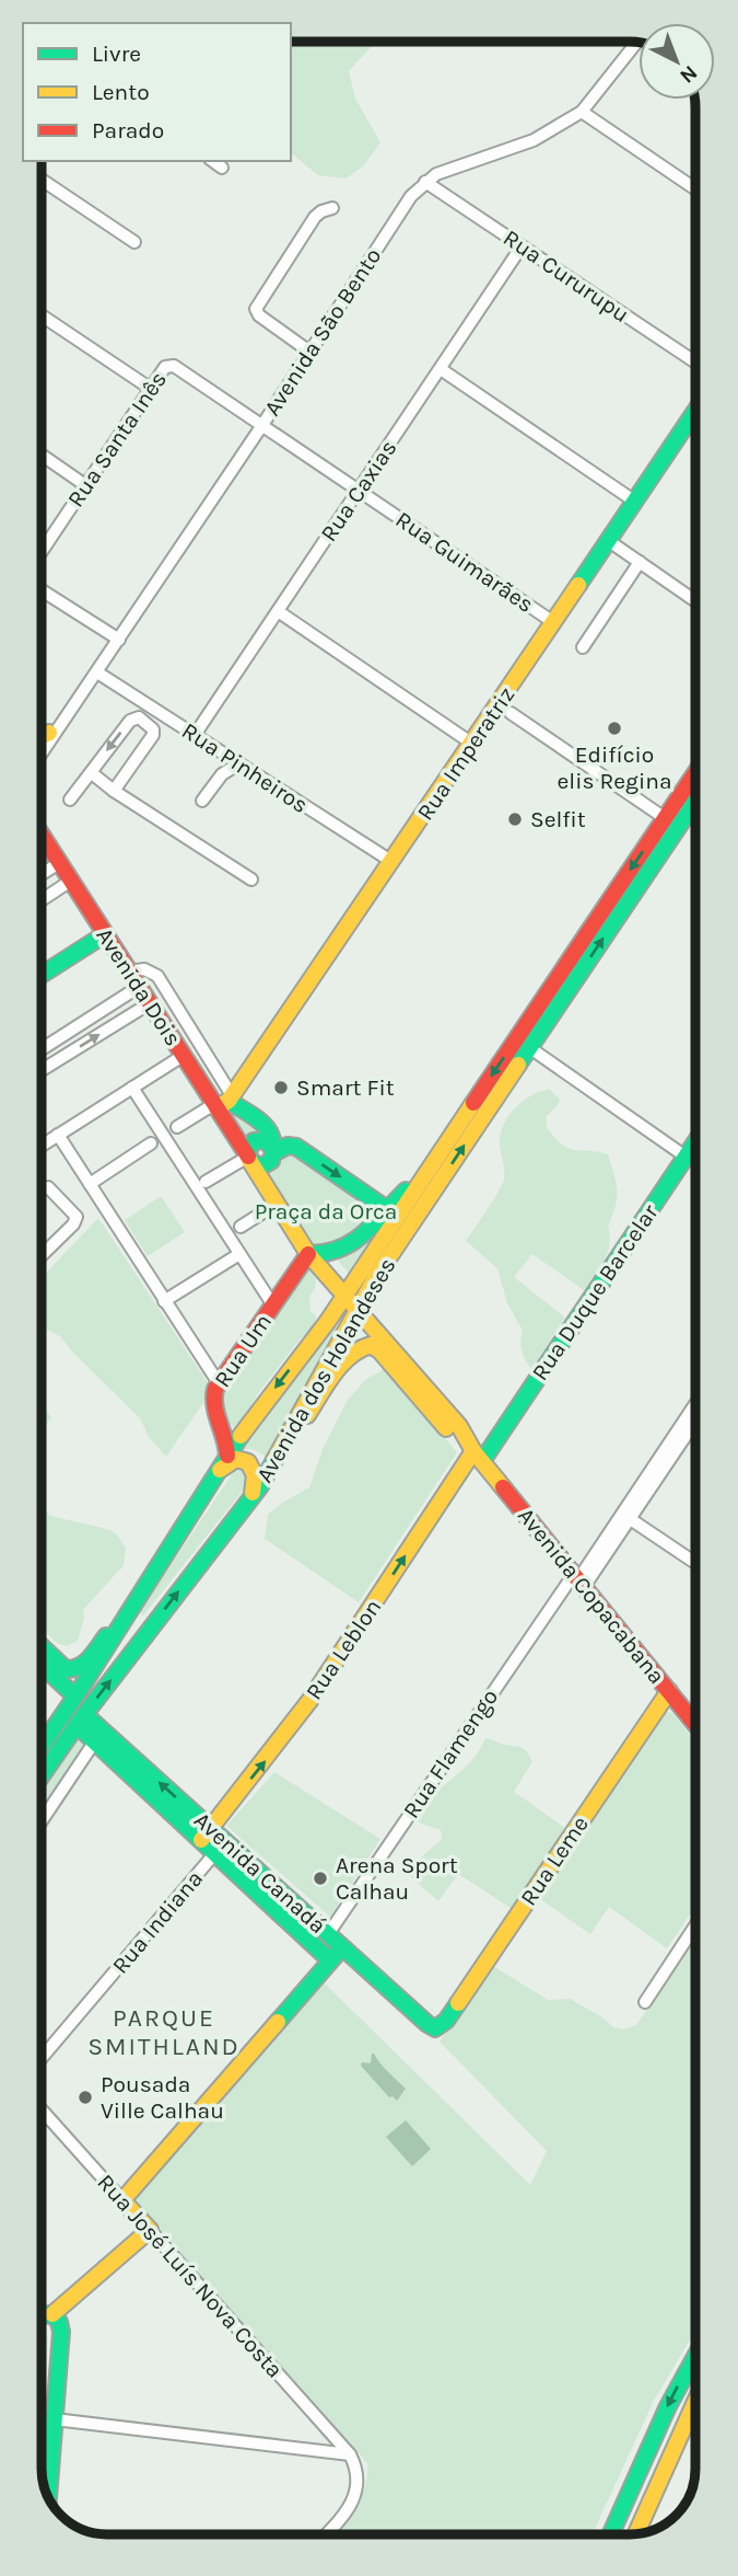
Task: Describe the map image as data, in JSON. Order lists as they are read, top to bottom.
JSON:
{
  "streets": {
    "main road": [
      "Rua Imperatriz",
      "Avenida Dois",
      "Rua Duque Barcelar",
      "Rua Um",
      "Avenida dos Holandeses",
      "Avenida Copacabana",
      "Rua Leblon",
      "Rua Leme",
      "Avenida Canadá",
      "Rua José Luís Nova Costa"
    ],
    "street": [
      "Rua Cururupu",
      "Avenida São Bento",
      "Rua Santa Inês",
      "Rua Caxias",
      "Rua Guimarães",
      "Rua Pinheiros",
      "Rua Flamengo",
      "Rua Indiana"
    ]
  },
  "crossings": [
    ["Rua Cururupu", "Avenida São Bento"],
    ["Rua Cururupu", "Rua Caxias"],
    ["Avenida São Bento", "Rua Santa Inês"],
    ["Avenida São Bento", "Rua Guimarães"],
    ["Avenida São Bento", "Rua Pinheiros"],
    ["Rua Santa Inês", "Rua Guimarães"],
    ["Rua Caxias", "Rua Guimarães"],
    ["Rua Caxias", "Rua Pinheiros"],
    ["Rua Guimarães", "Rua Imperatriz"],
    ["Rua Imperatriz", "Rua Pinheiros"],
    ["Rua Imperatriz", "Avenida Dois"],
    ["Avenida Dois", "Rua Um"],
    ["Avenida Dois", "Avenida dos Holandeses"],
    ["Avenida Dois", "Avenida Copacabana"],
    ["Rua Duque Barcelar", "Avenida Copacabana"],
    ["Rua Duque Barcelar", "Rua Leblon"],
    ["Rua Um", "Avenida dos Holandeses"],
    ["Avenida dos Holandeses", "Avenida Copacabana"],
    ["Avenida dos Holandeses", "Avenida Canadá"],
    ["Avenida Copacabana", "Rua Leblon"],
    ["Avenida Copacabana", "Rua Flamengo"],
    ["Avenida Copacabana", "Rua Leme"],
    ["Rua Leblon", "Avenida Canadá"],
    ["Rua Flamengo", "Avenida Canadá"],
    ["Rua Leme", "Avenida Canadá"],
    ["Avenida Canadá", "Rua Indiana"]
  ],
  "one_way": ["Rua Leblon"],
  "districts": ["PARQUE SMITHLAND"],
  "parks": ["Praça da Orca"],
  "places": [
    "Edifício elis Regina",
    "Selfit",
    "Smart Fit",
    "Arena Sport Calhau",
    "Pousada Ville Calhau"
  ],
  "legend": ["Livre", "Lento", "Parado"],
  "north": "bottom right"
}
